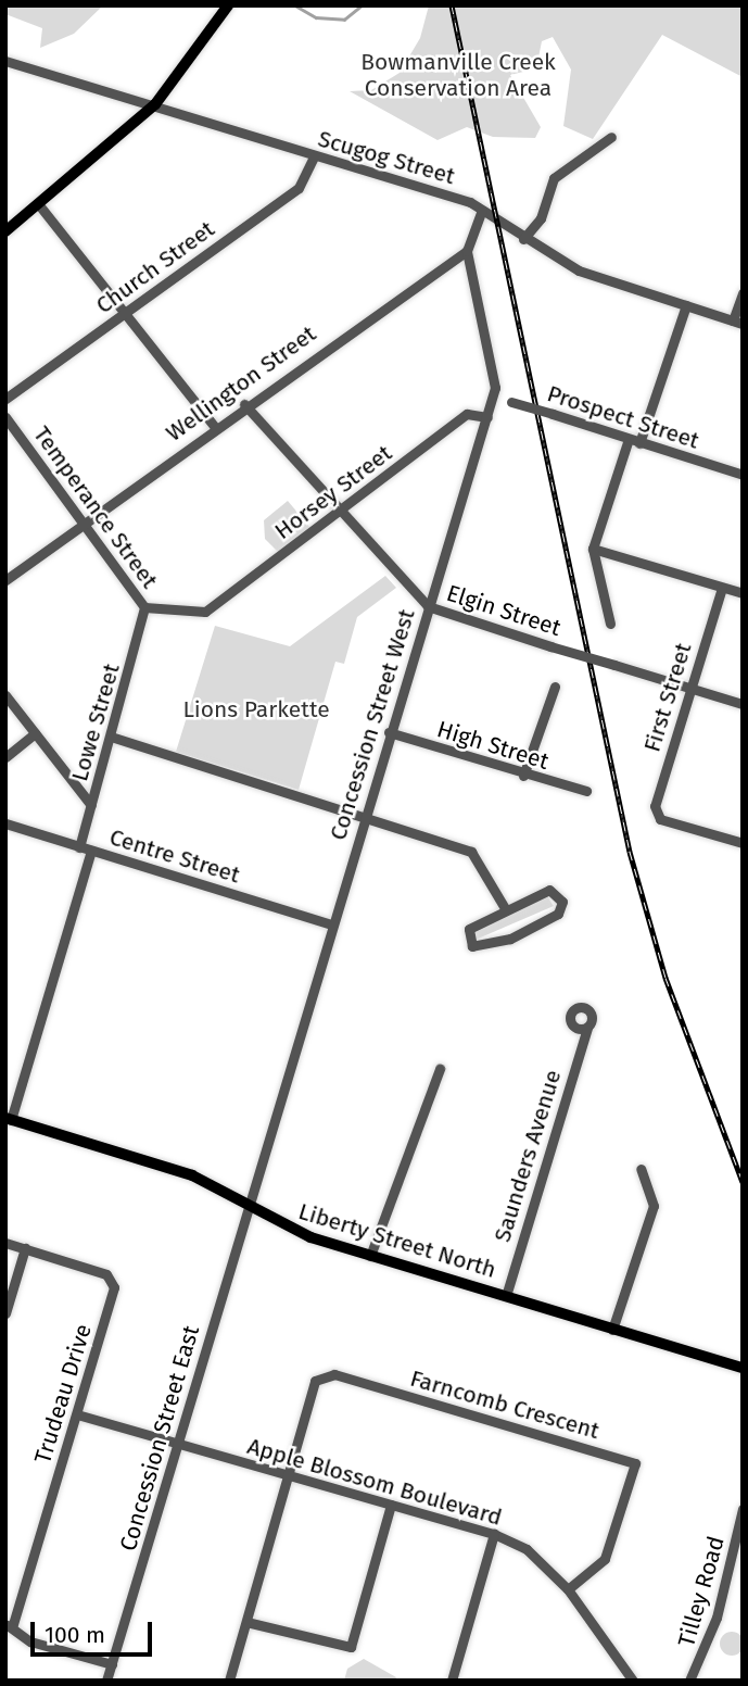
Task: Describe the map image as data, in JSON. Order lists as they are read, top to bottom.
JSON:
{
  "streets": {
    "main road": ["Liberty Street North"],
    "street": [
      "Scugog Street",
      "Church Street",
      "Wellington Street",
      "Prospect Street",
      "Horsey Street",
      "Temperance Street",
      "Elgin Street",
      "First Street",
      "Lowe Street",
      "Concession Street West",
      "High Street",
      "Centre Street",
      "Saunders Avenue",
      "Trudeau Drive",
      "Farncomb Crescent",
      "Concession Street East",
      "Apple Blossom Boulevard",
      "Tilley Road"
    ]
  },
  "crossings": [
    ["Scugog Street", "Church Street"],
    ["Wellington Street", "Temperance Street"],
    ["Wellington Street", "Elgin Street"],
    ["Wellington Street", "Concession Street West"],
    ["Prospect Street", "Concession Street West"],
    ["Horsey Street", "Temperance Street"],
    ["Horsey Street", "Elgin Street"],
    ["Horsey Street", "Concession Street West"],
    ["Temperance Street", "Lowe Street"],
    ["Elgin Street", "First Street"],
    ["Elgin Street", "Concession Street West"],
    ["Lowe Street", "Centre Street"],
    ["Concession Street West", "High Street"],
    ["Concession Street West", "Centre Street"],
    ["Concession Street West", "Liberty Street North"],
    ["Concession Street West", "Concession Street East"],
    ["Saunders Avenue", "Liberty Street North"],
    ["Liberty Street North", "Concession Street East"],
    ["Trudeau Drive", "Concession Street East"],
    ["Trudeau Drive", "Apple Blossom Boulevard"],
    ["Farncomb Crescent", "Apple Blossom Boulevard"],
    ["Concession Street East", "Apple Blossom Boulevard"]
  ],
  "parks": ["Bowmanville Creek Conservation Area", "Lions Parkette"],
  "scale_bar": "100 m"
}
